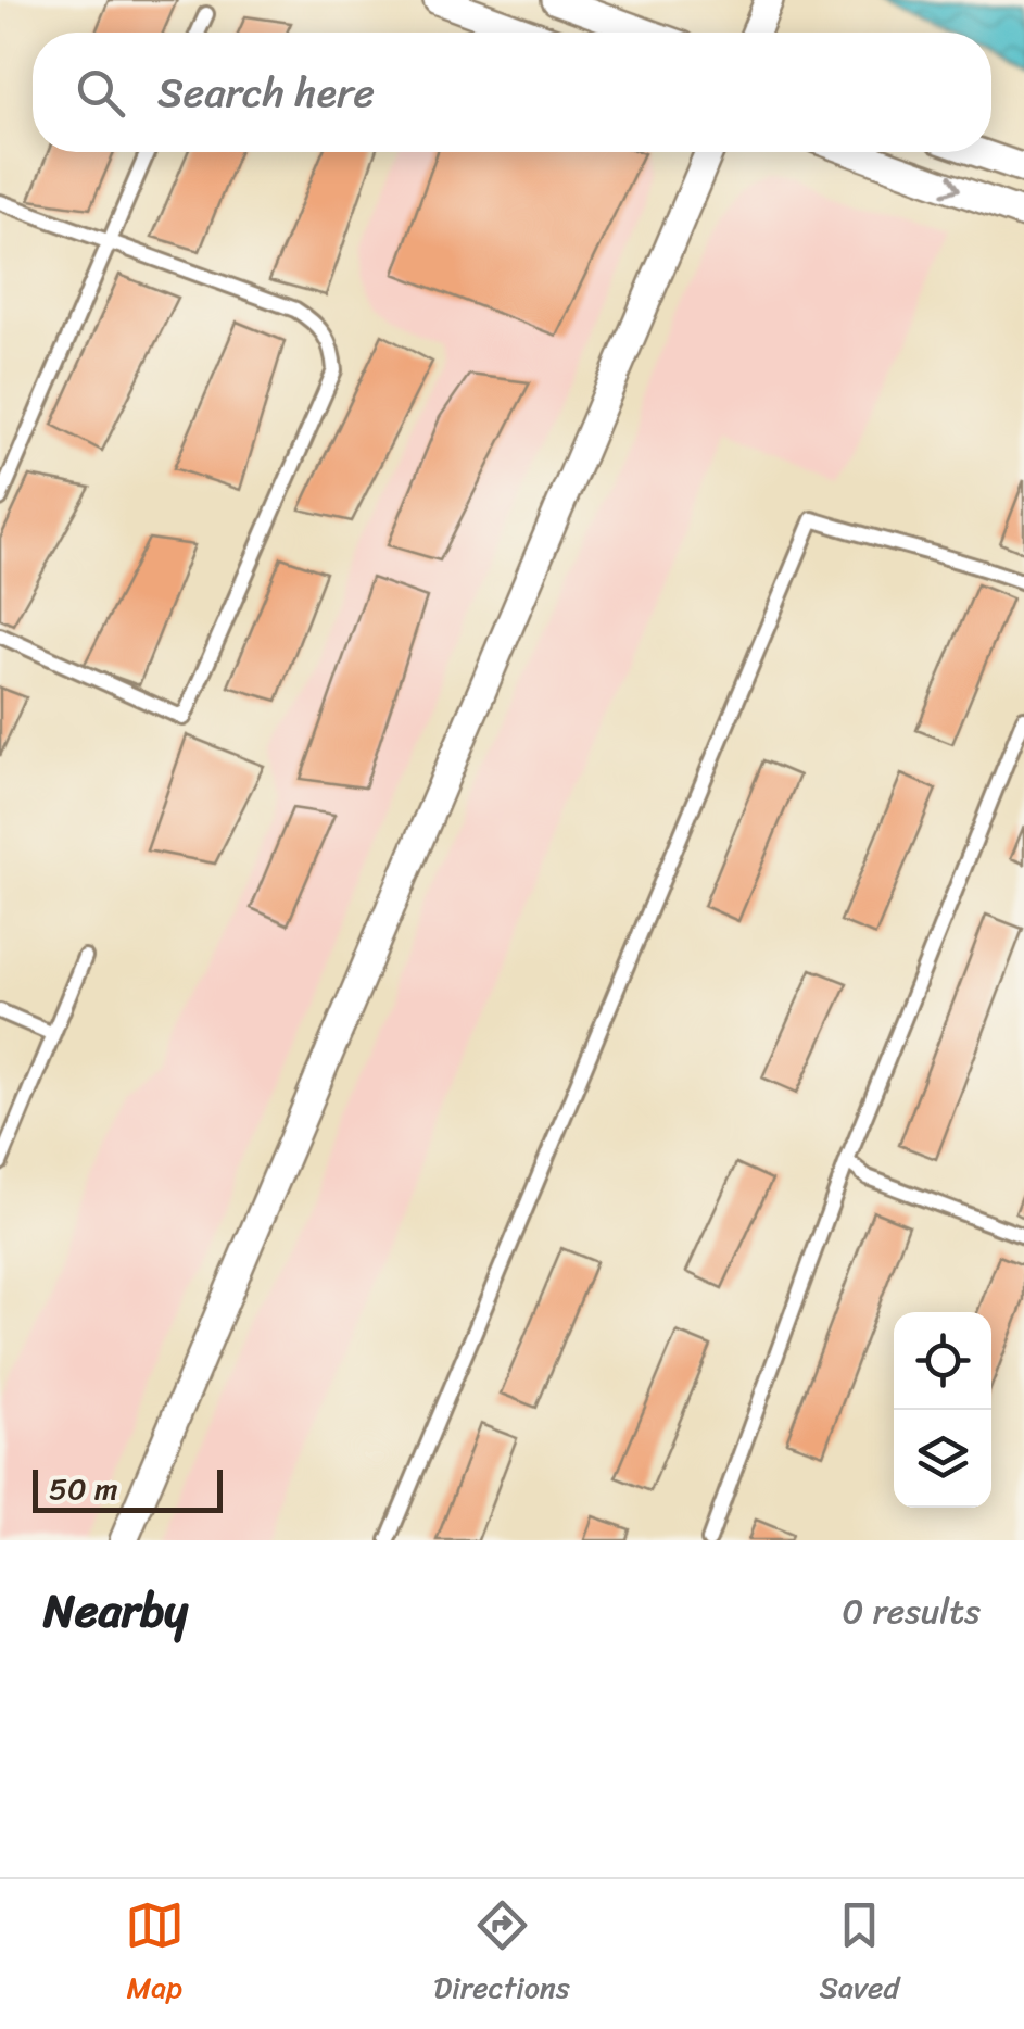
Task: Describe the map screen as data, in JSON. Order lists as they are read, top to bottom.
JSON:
{
  "scale_bar": "50 m",
  "page": {
    "search": "Search here",
    "scale": "50 m",
    "heading": ["Nearby", "0 results"],
    "nav": ["Map", "Directions", "Saved"]
  }
}
